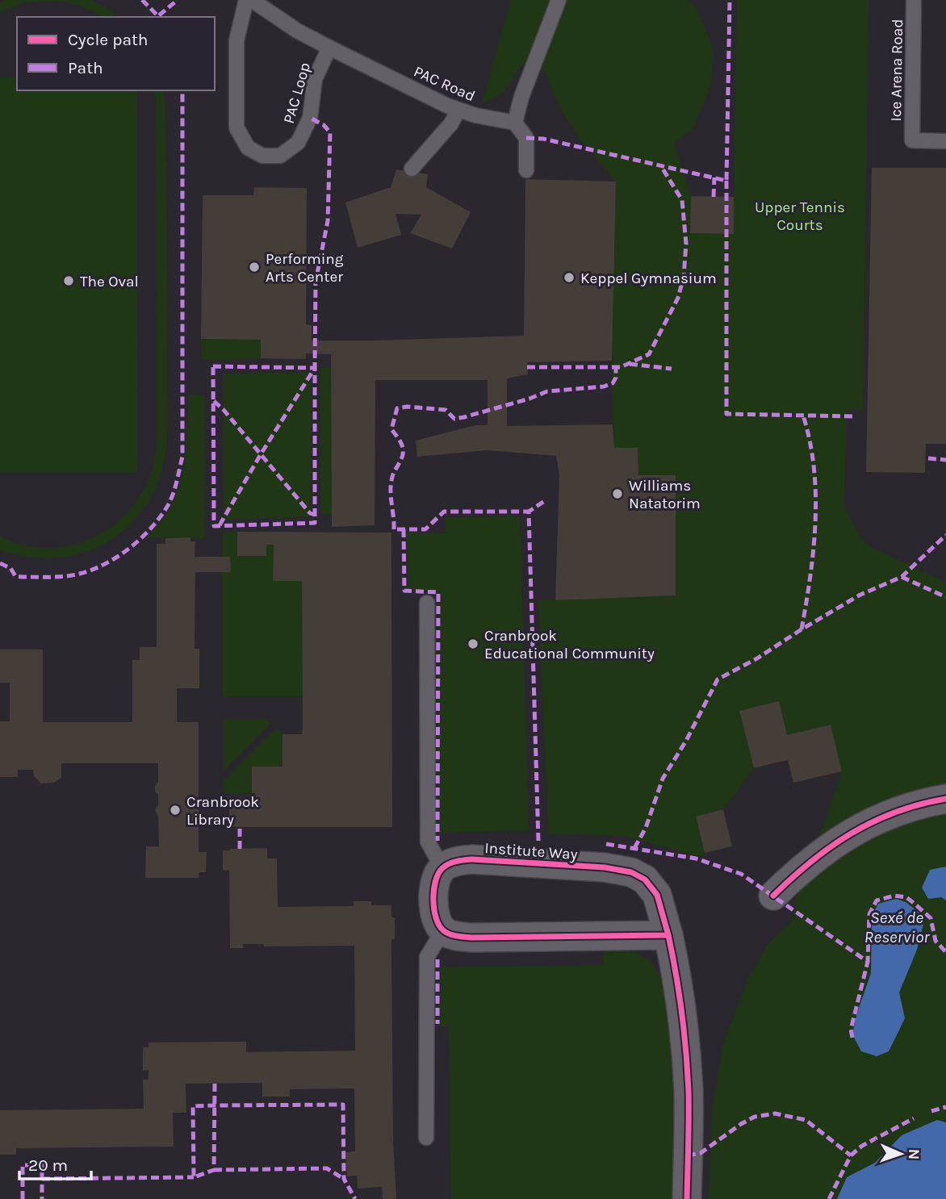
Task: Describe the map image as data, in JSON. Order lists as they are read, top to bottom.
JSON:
{
  "streets": {
    "street": ["Institute Way"],
    "lane": ["Ice Arena Road", "PAC Road", "PAC Loop"]
  },
  "crossings": [
    ["PAC Road", "PAC Loop"]
  ],
  "water": ["Sexé de Reservior"],
  "parks": ["Upper Tennis Courts"],
  "places": [
    "Performing Arts Center",
    "Keppel Gymnasium",
    "The Oval",
    "Williams Natatorim",
    "Cranbrook Educational Community",
    "Cranbrook Library"
  ],
  "legend": ["Cycle path", "Path"],
  "scale_bar": "20 m",
  "north": "right"
}
